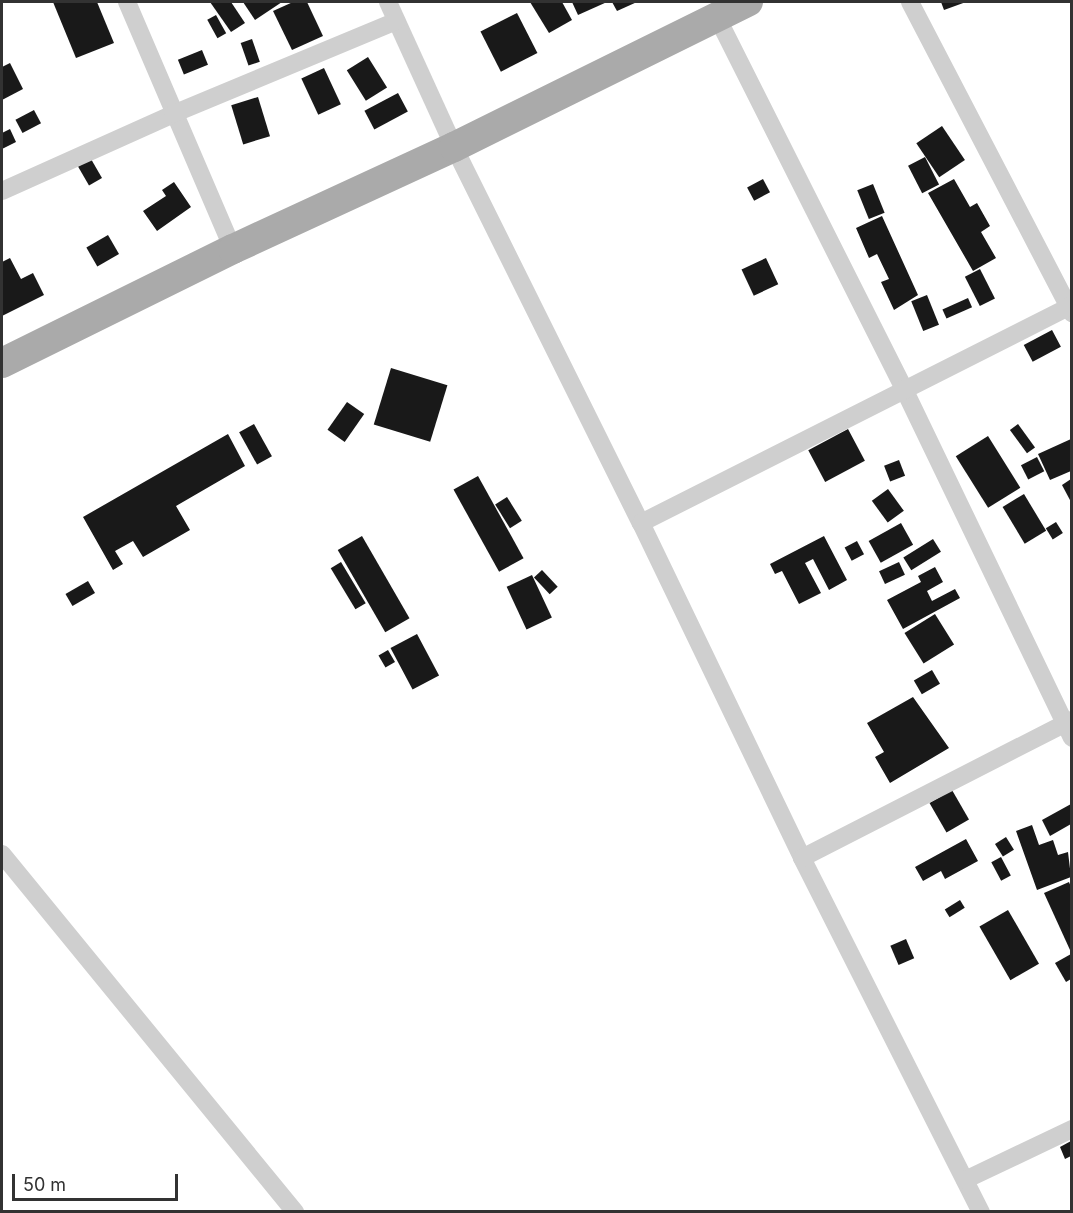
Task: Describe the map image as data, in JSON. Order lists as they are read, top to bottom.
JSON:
{
  "scale_bar": "50 m"
}
